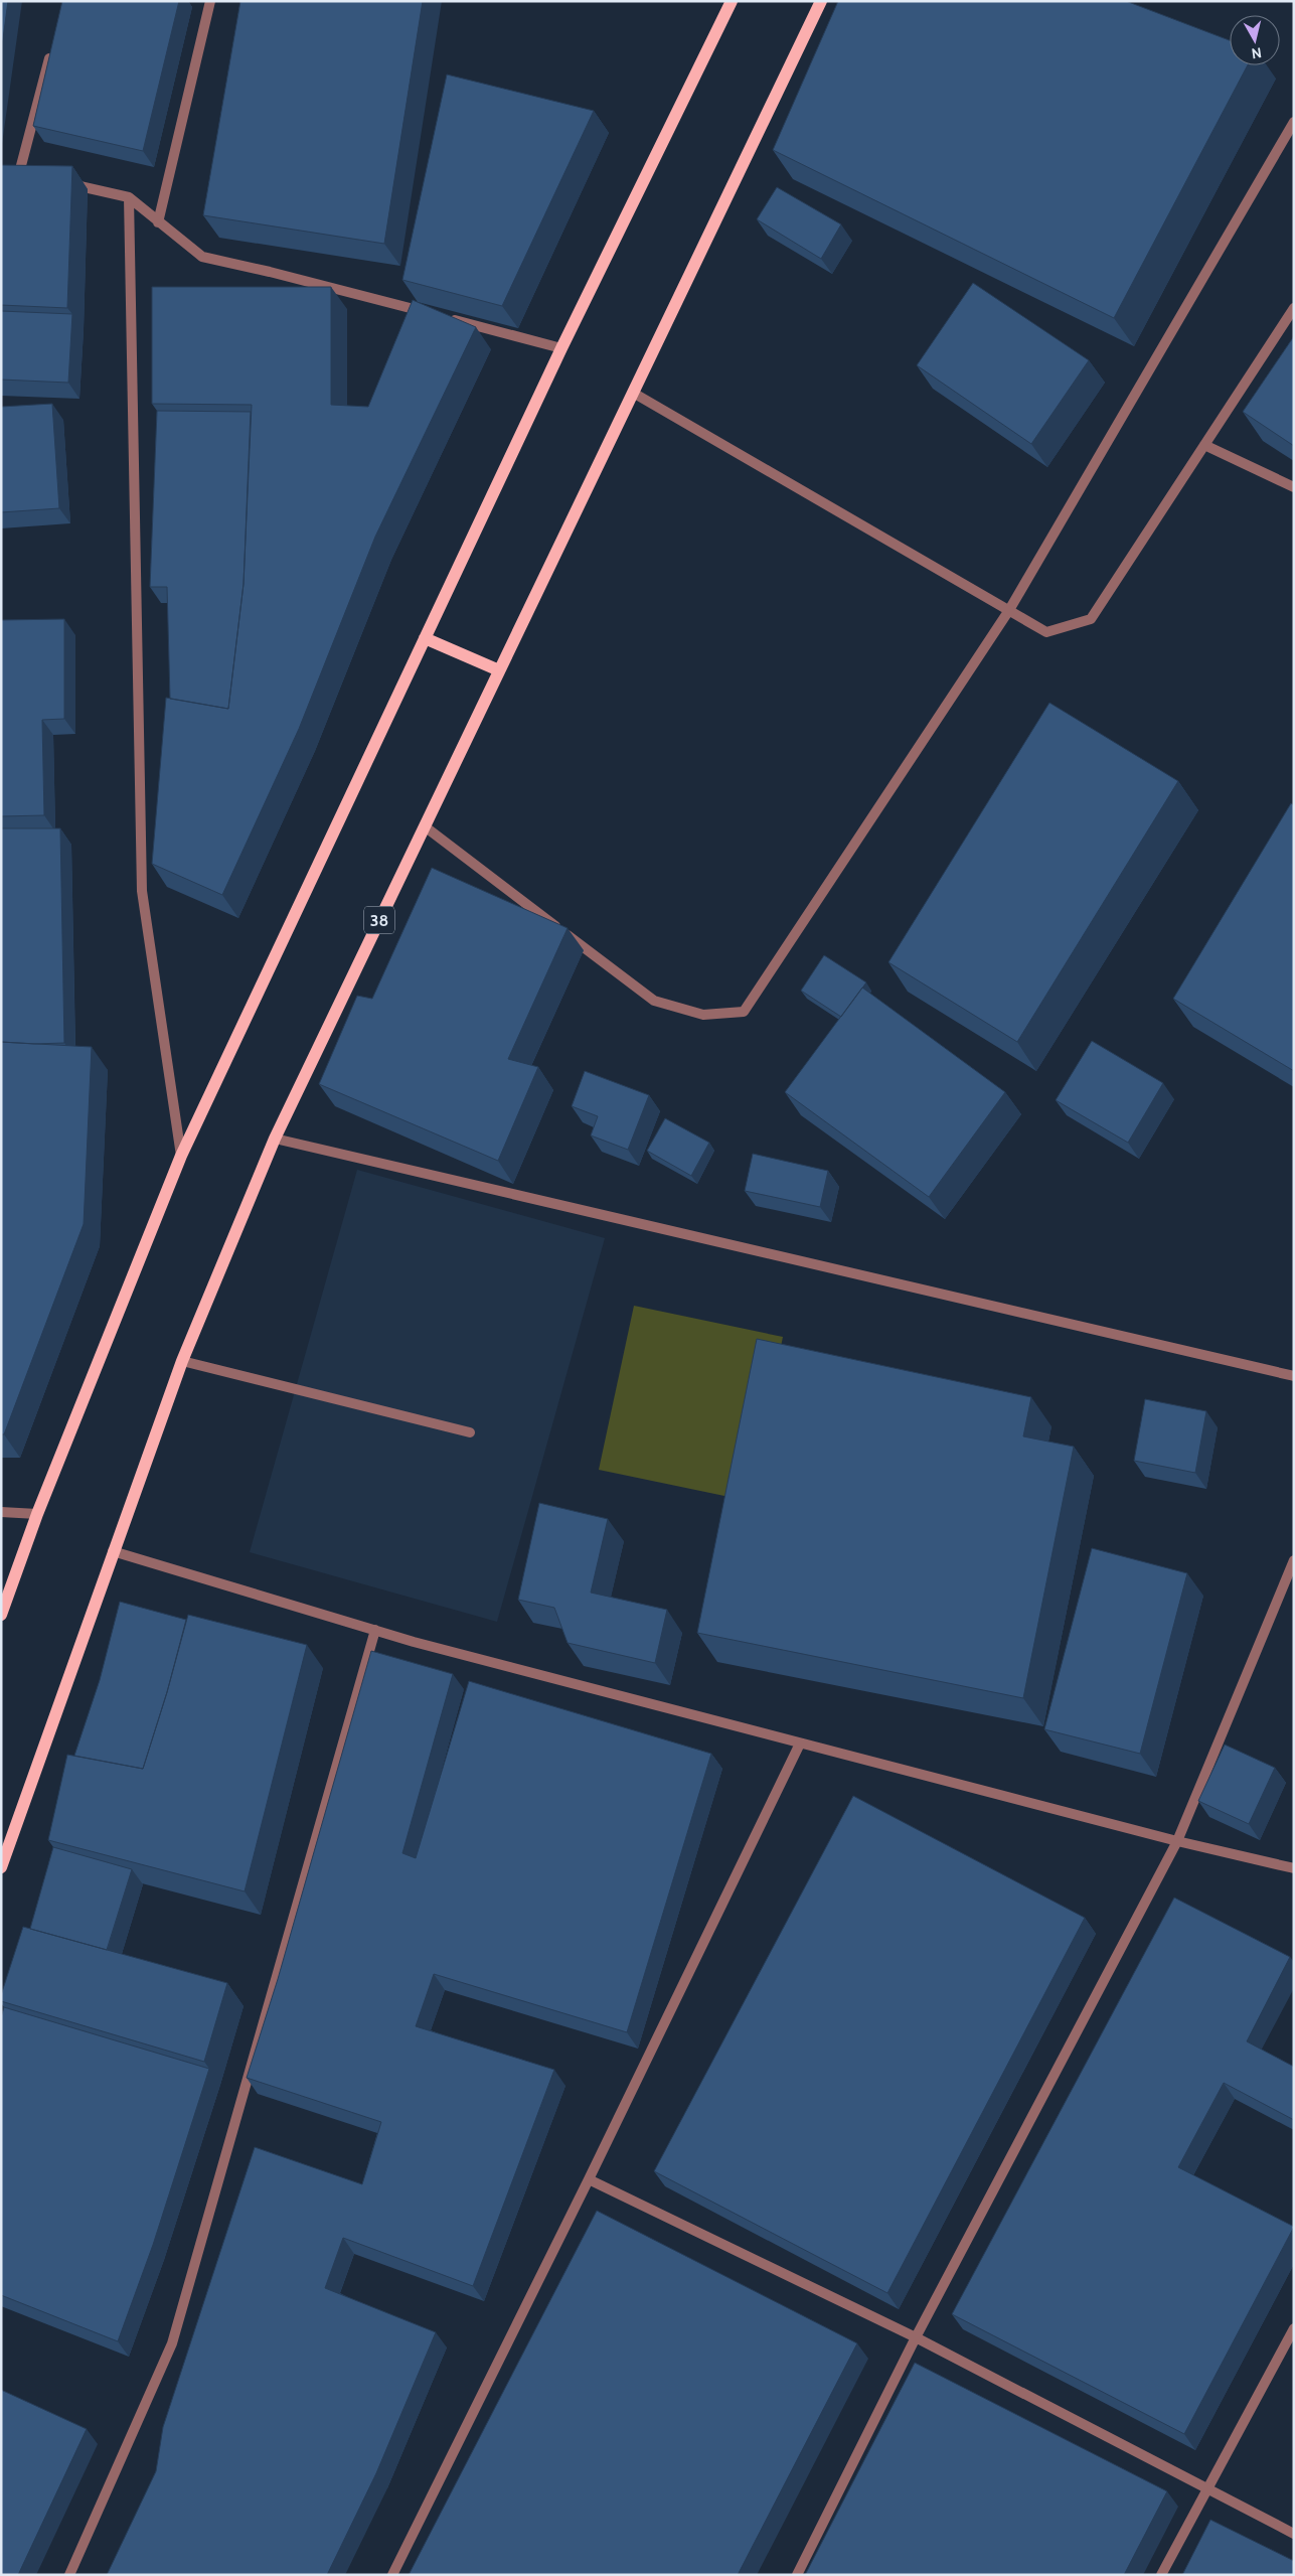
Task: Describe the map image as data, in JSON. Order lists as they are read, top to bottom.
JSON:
{
  "streets": {
    "main road": ["38"]
  },
  "north": "bottom"
}
